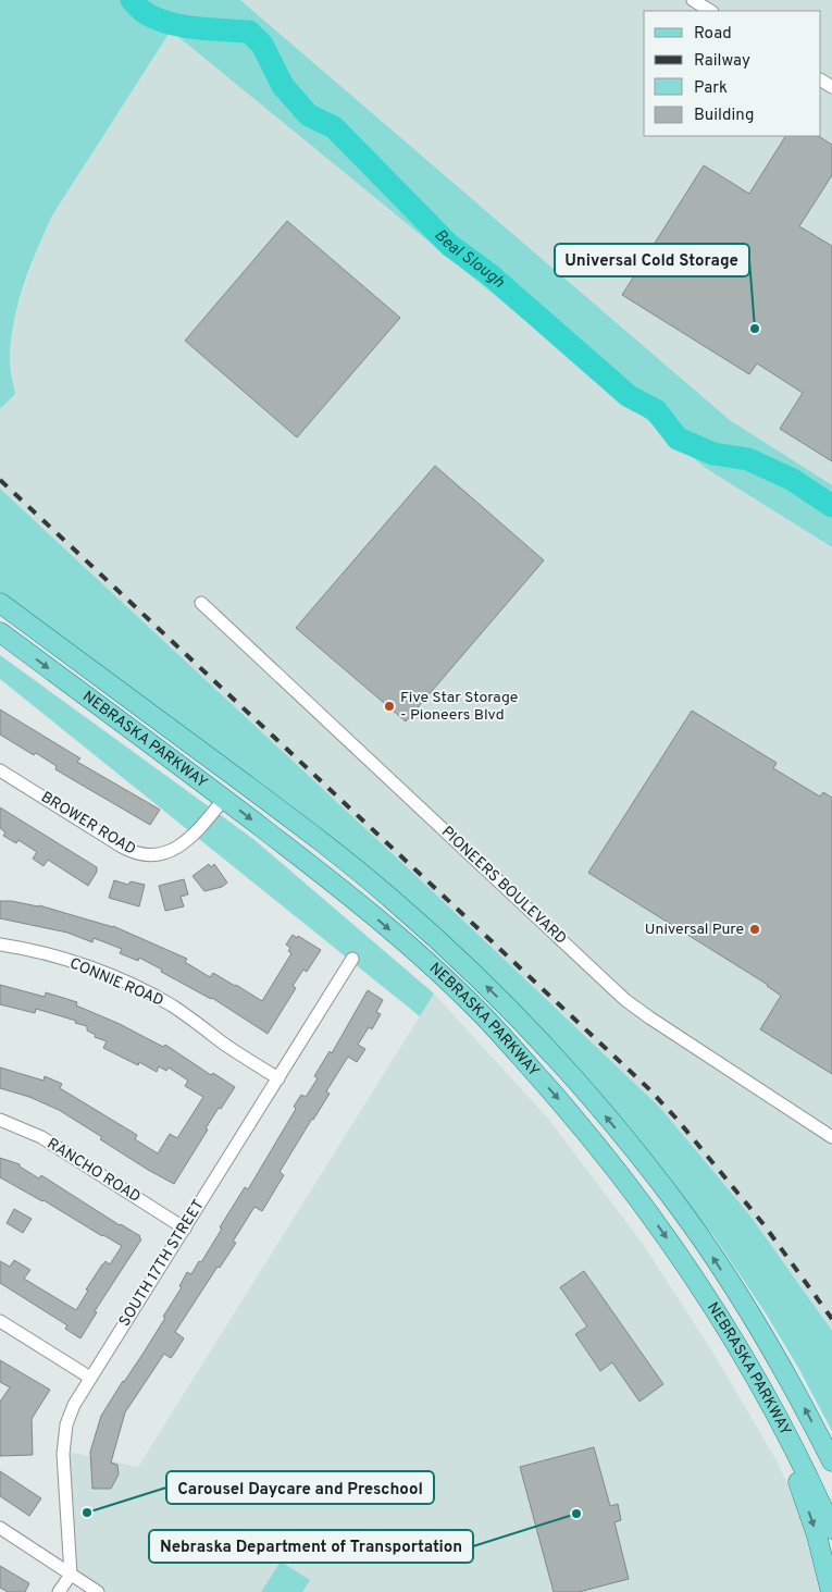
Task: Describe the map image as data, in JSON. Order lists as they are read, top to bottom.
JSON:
{
  "streets": {
    "main road": ["NEBRASKA PARKWAY"],
    "street": [
      "BROWER ROAD",
      "PIONEERS BOULEVARD",
      "CONNIE ROAD",
      "RANCHO ROAD",
      "SOUTH 17TH STREET"
    ]
  },
  "crossings": [
    ["NEBRASKA PARKWAY", "BROWER ROAD"],
    ["CONNIE ROAD", "SOUTH 17TH STREET"],
    ["RANCHO ROAD", "SOUTH 17TH STREET"]
  ],
  "water": ["Beal Slough"],
  "places": [
    "Universal Cold Storage",
    "Five Star Storage - Pioneers Blvd",
    "Universal Pure",
    "Carousel Daycare and Preschool",
    "Nebraska Department of Transportation"
  ],
  "legend": [
    "Road",
    "Railway",
    "Park",
    "Building"
  ]
}
